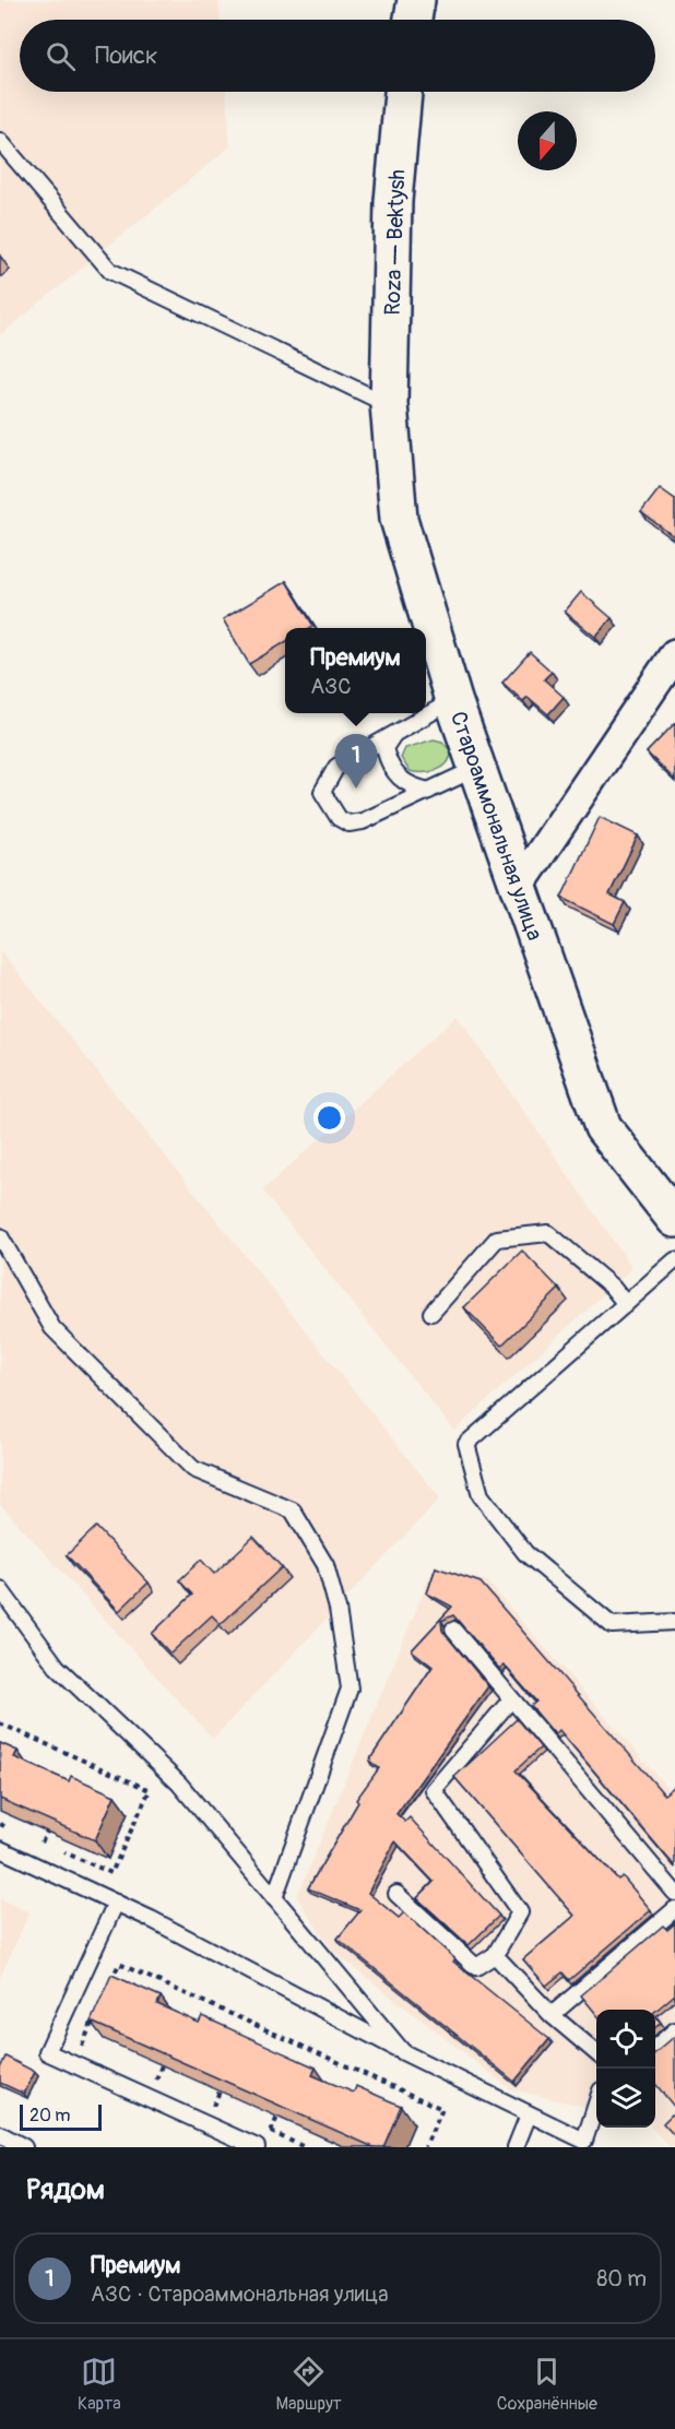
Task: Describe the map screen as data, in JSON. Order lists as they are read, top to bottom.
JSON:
{
  "streets": {
    "street": ["Roza — Bektysh", "Староаммональная улица"]
  },
  "crossings": [
    ["Roza — Bektysh", "Староаммональная улица"]
  ],
  "scale_bar": "20 m",
  "north": "bottom",
  "page": {
    "search": "Поиск",
    "popup": ["Премиум", "АЗС"],
    "pins": "1",
    "scale": "20 m",
    "heading": "Рядом",
    "list": [
      {
        "mark": "1",
        "name": "Премиум",
        "note": "АЗС · Староаммональная улица",
        "value": "80 m"
      }
    ],
    "nav": ["Карта", "Маршрут", "Сохранённые"]
  }
}
